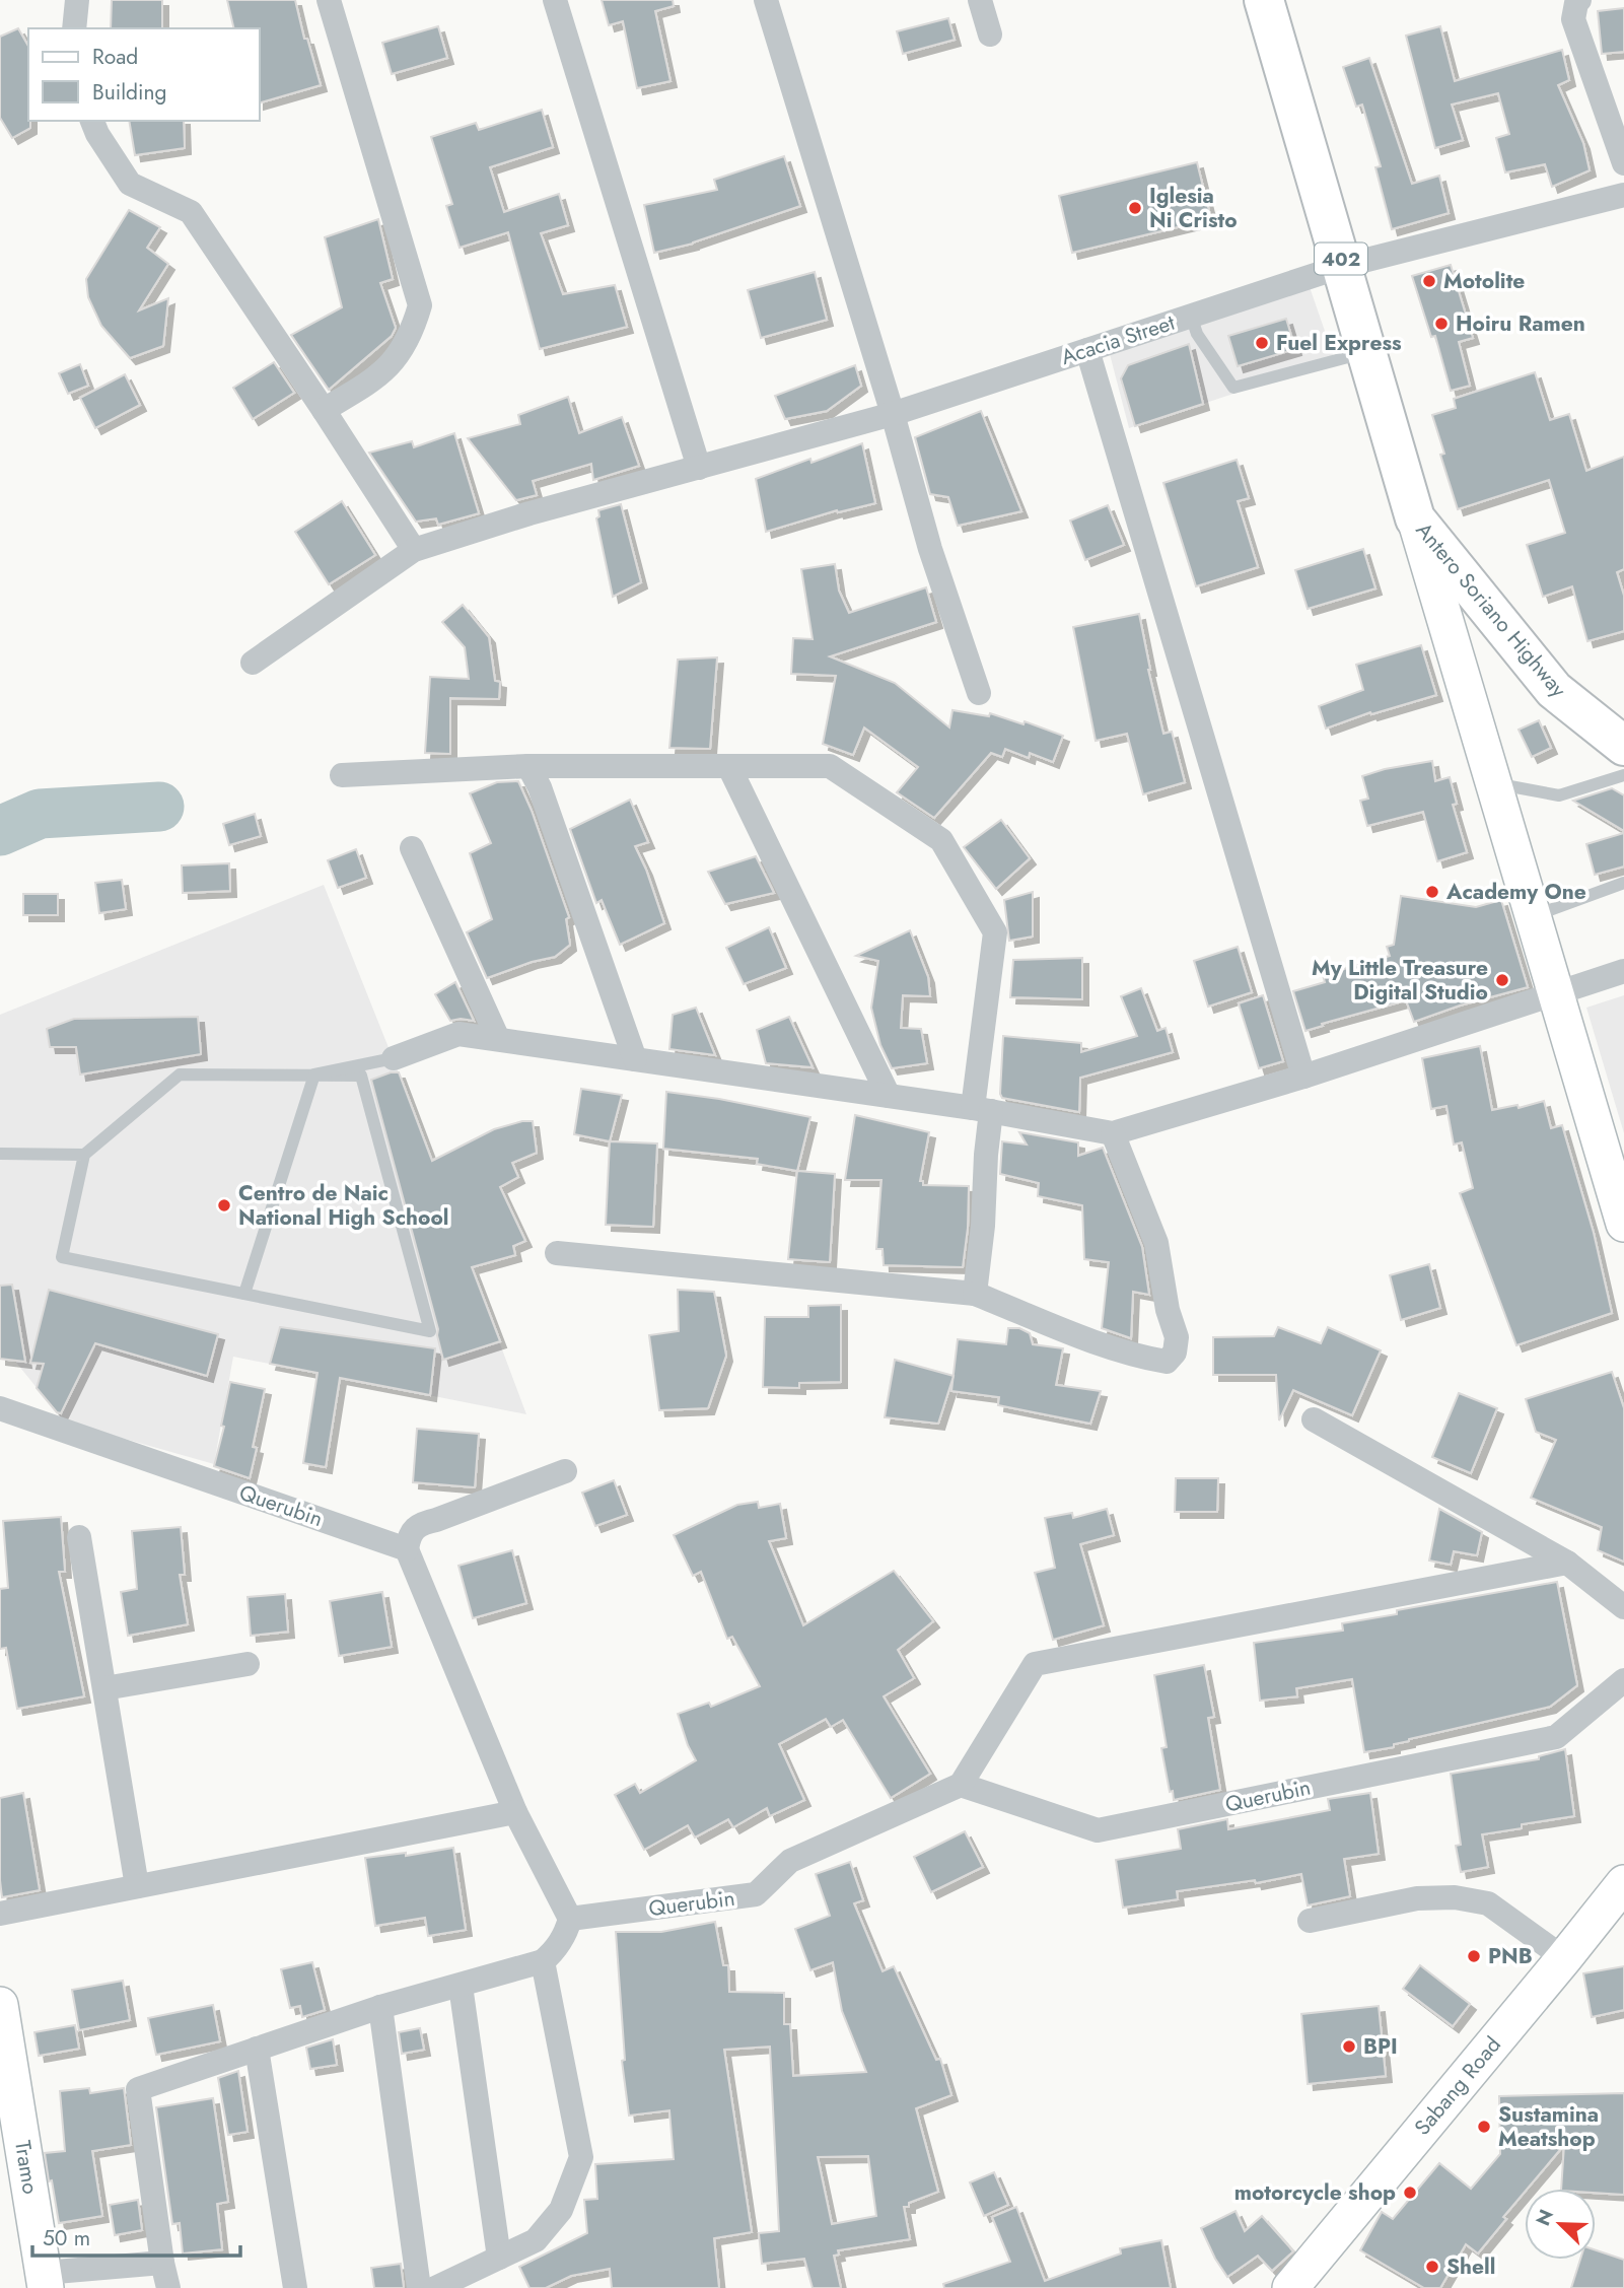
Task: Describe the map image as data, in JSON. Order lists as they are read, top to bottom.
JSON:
{
  "streets": {
    "main road": [
      "402",
      "Antero Soriano Highway",
      "Sabang Road",
      "Tramo"
    ],
    "street": ["Acacia Street", "Querubin"]
  },
  "crossings": [
    ["402", "Antero Soriano Highway"],
    ["Acacia Street", "Antero Soriano Highway"]
  ],
  "places": [
    "Iglesia Ni Cristo",
    "Motolite",
    "Hoiru Ramen",
    "Fuel Express",
    "Academy One",
    "My Little Treasure Digital Studio",
    "Centro de Naic National High School",
    "PNB",
    "BPI",
    "Sustamina Meatshop",
    "motorcycle shop",
    "Shell"
  ],
  "legend": ["Road", "Building"],
  "scale_bar": "50 m",
  "north": "top left"
}
